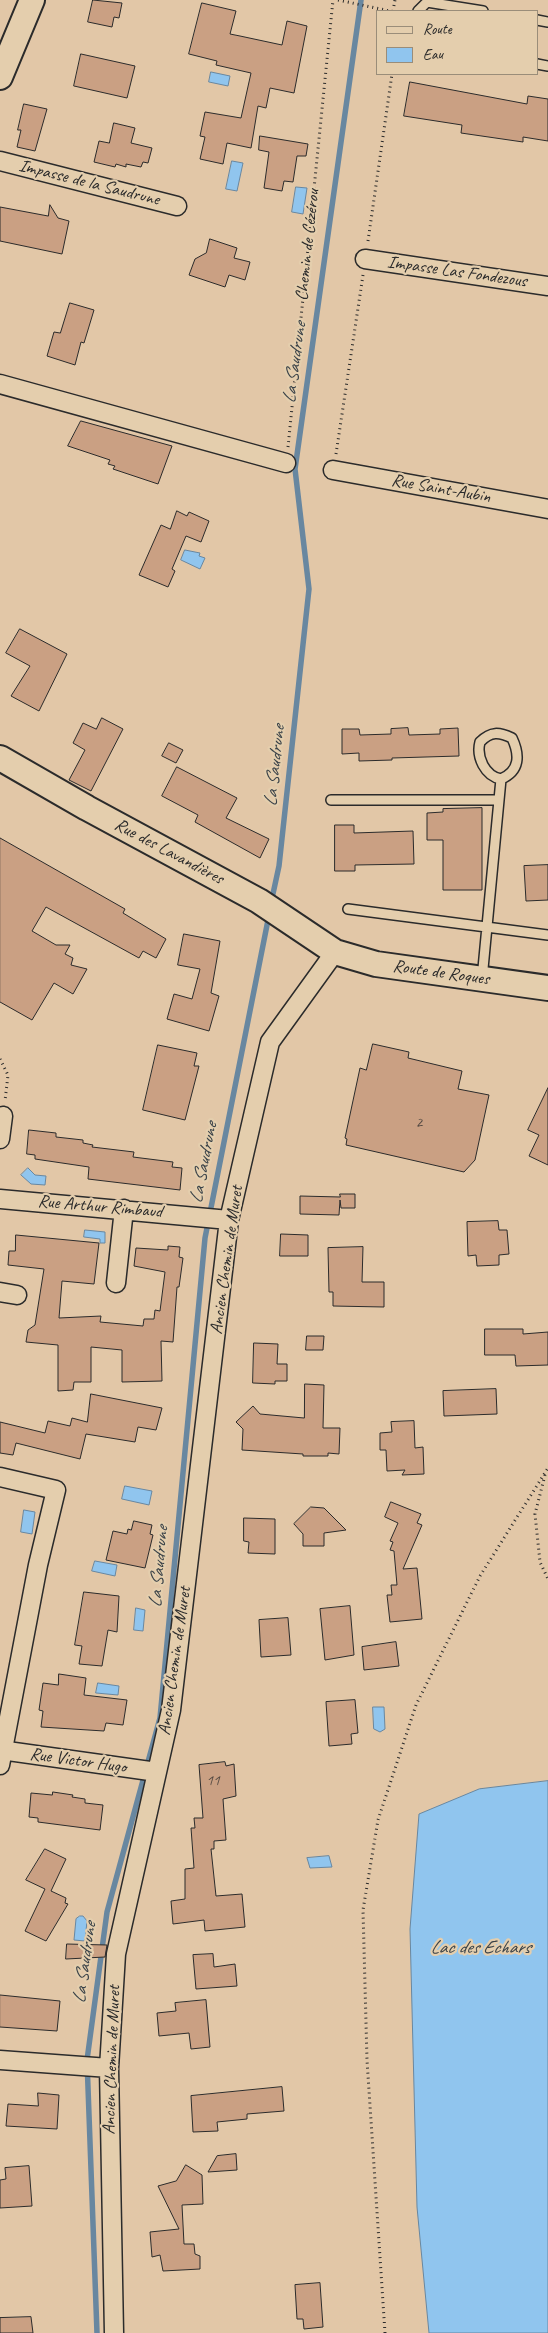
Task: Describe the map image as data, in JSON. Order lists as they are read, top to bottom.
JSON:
{
  "streets": {
    "street": [
      "Impasse de la Saudrune",
      "Impasse Las Fondezous",
      "Rue Saint-Aubin",
      "Rue des Lavandières",
      "Route de Roques",
      "Rue Arthur Rimbaud",
      "Ancien Chemin de Muret",
      "Rue Victor Hugo"
    ],
    "path": ["Chemin de Cézérou"]
  },
  "crossings": [
    ["Rue des Lavandières", "Route de Roques"],
    ["Rue des Lavandières", "Ancien Chemin de Muret"],
    ["Route de Roques", "Ancien Chemin de Muret"],
    ["Rue Arthur Rimbaud", "Ancien Chemin de Muret"],
    ["Ancien Chemin de Muret", "Rue Victor Hugo"]
  ],
  "water": ["La Saudrune", "Lac des Echars"],
  "house_numbers": ["2", "11"],
  "legend": ["Route", "Eau"]
}
